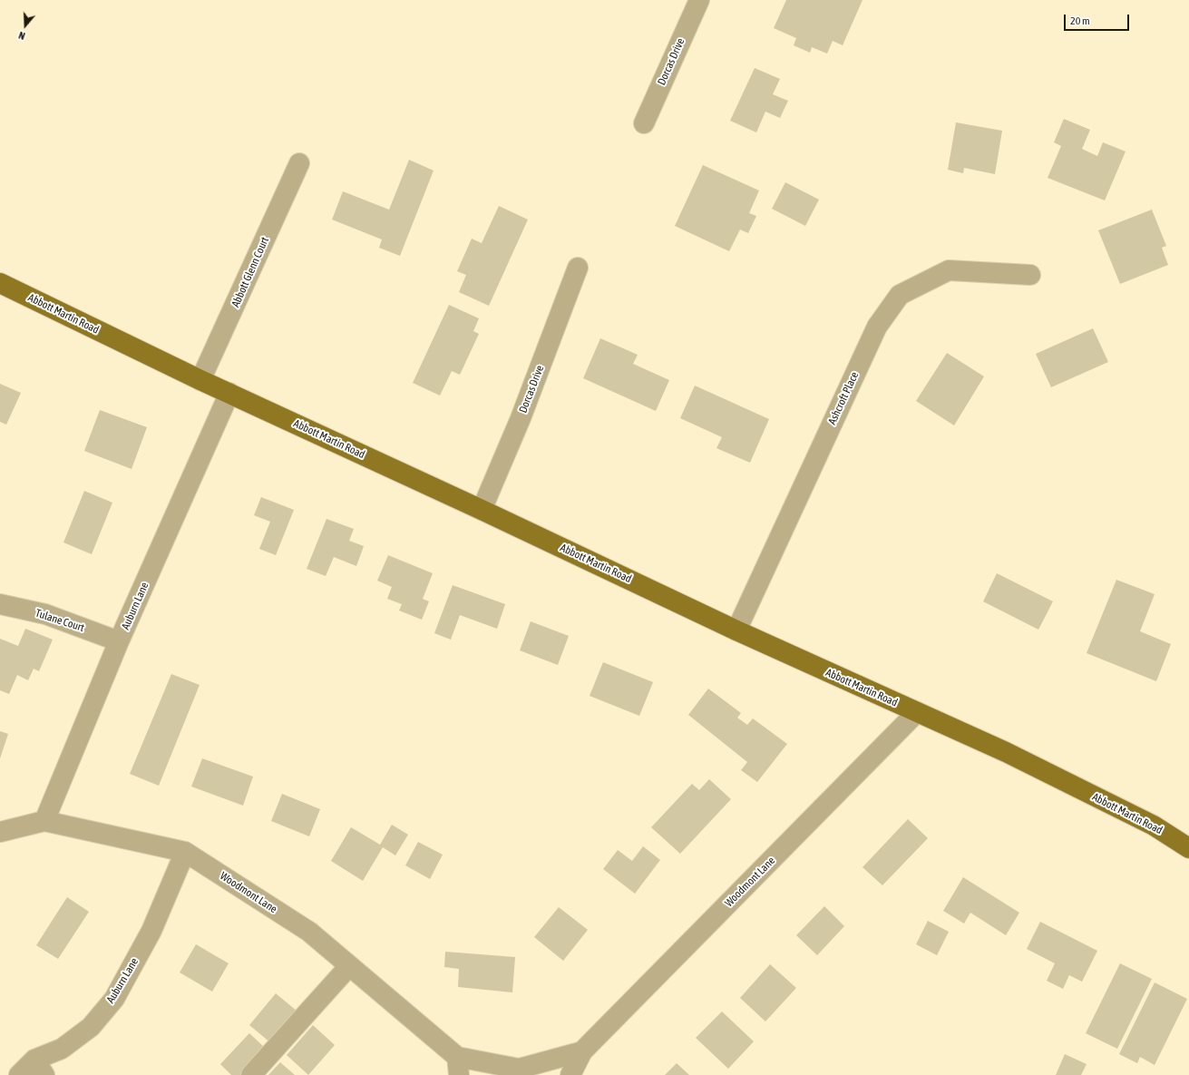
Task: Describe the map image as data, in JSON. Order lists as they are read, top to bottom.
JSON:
{
  "streets": {
    "main road": ["Abbott Martin Road"],
    "street": [
      "Dorcas Drive",
      "Abbott Glenn Court",
      "Ashcroft Place",
      "Auburn Lane",
      "Tulane Court",
      "Woodmont Lane"
    ]
  },
  "crossings": [
    ["Dorcas Drive", "Abbott Martin Road"],
    ["Abbott Glenn Court", "Abbott Martin Road"],
    ["Abbott Martin Road", "Ashcroft Place"],
    ["Abbott Martin Road", "Auburn Lane"],
    ["Abbott Martin Road", "Woodmont Lane"],
    ["Auburn Lane", "Tulane Court"],
    ["Auburn Lane", "Woodmont Lane"]
  ],
  "scale_bar": "20 m",
  "north": "bottom"
}
